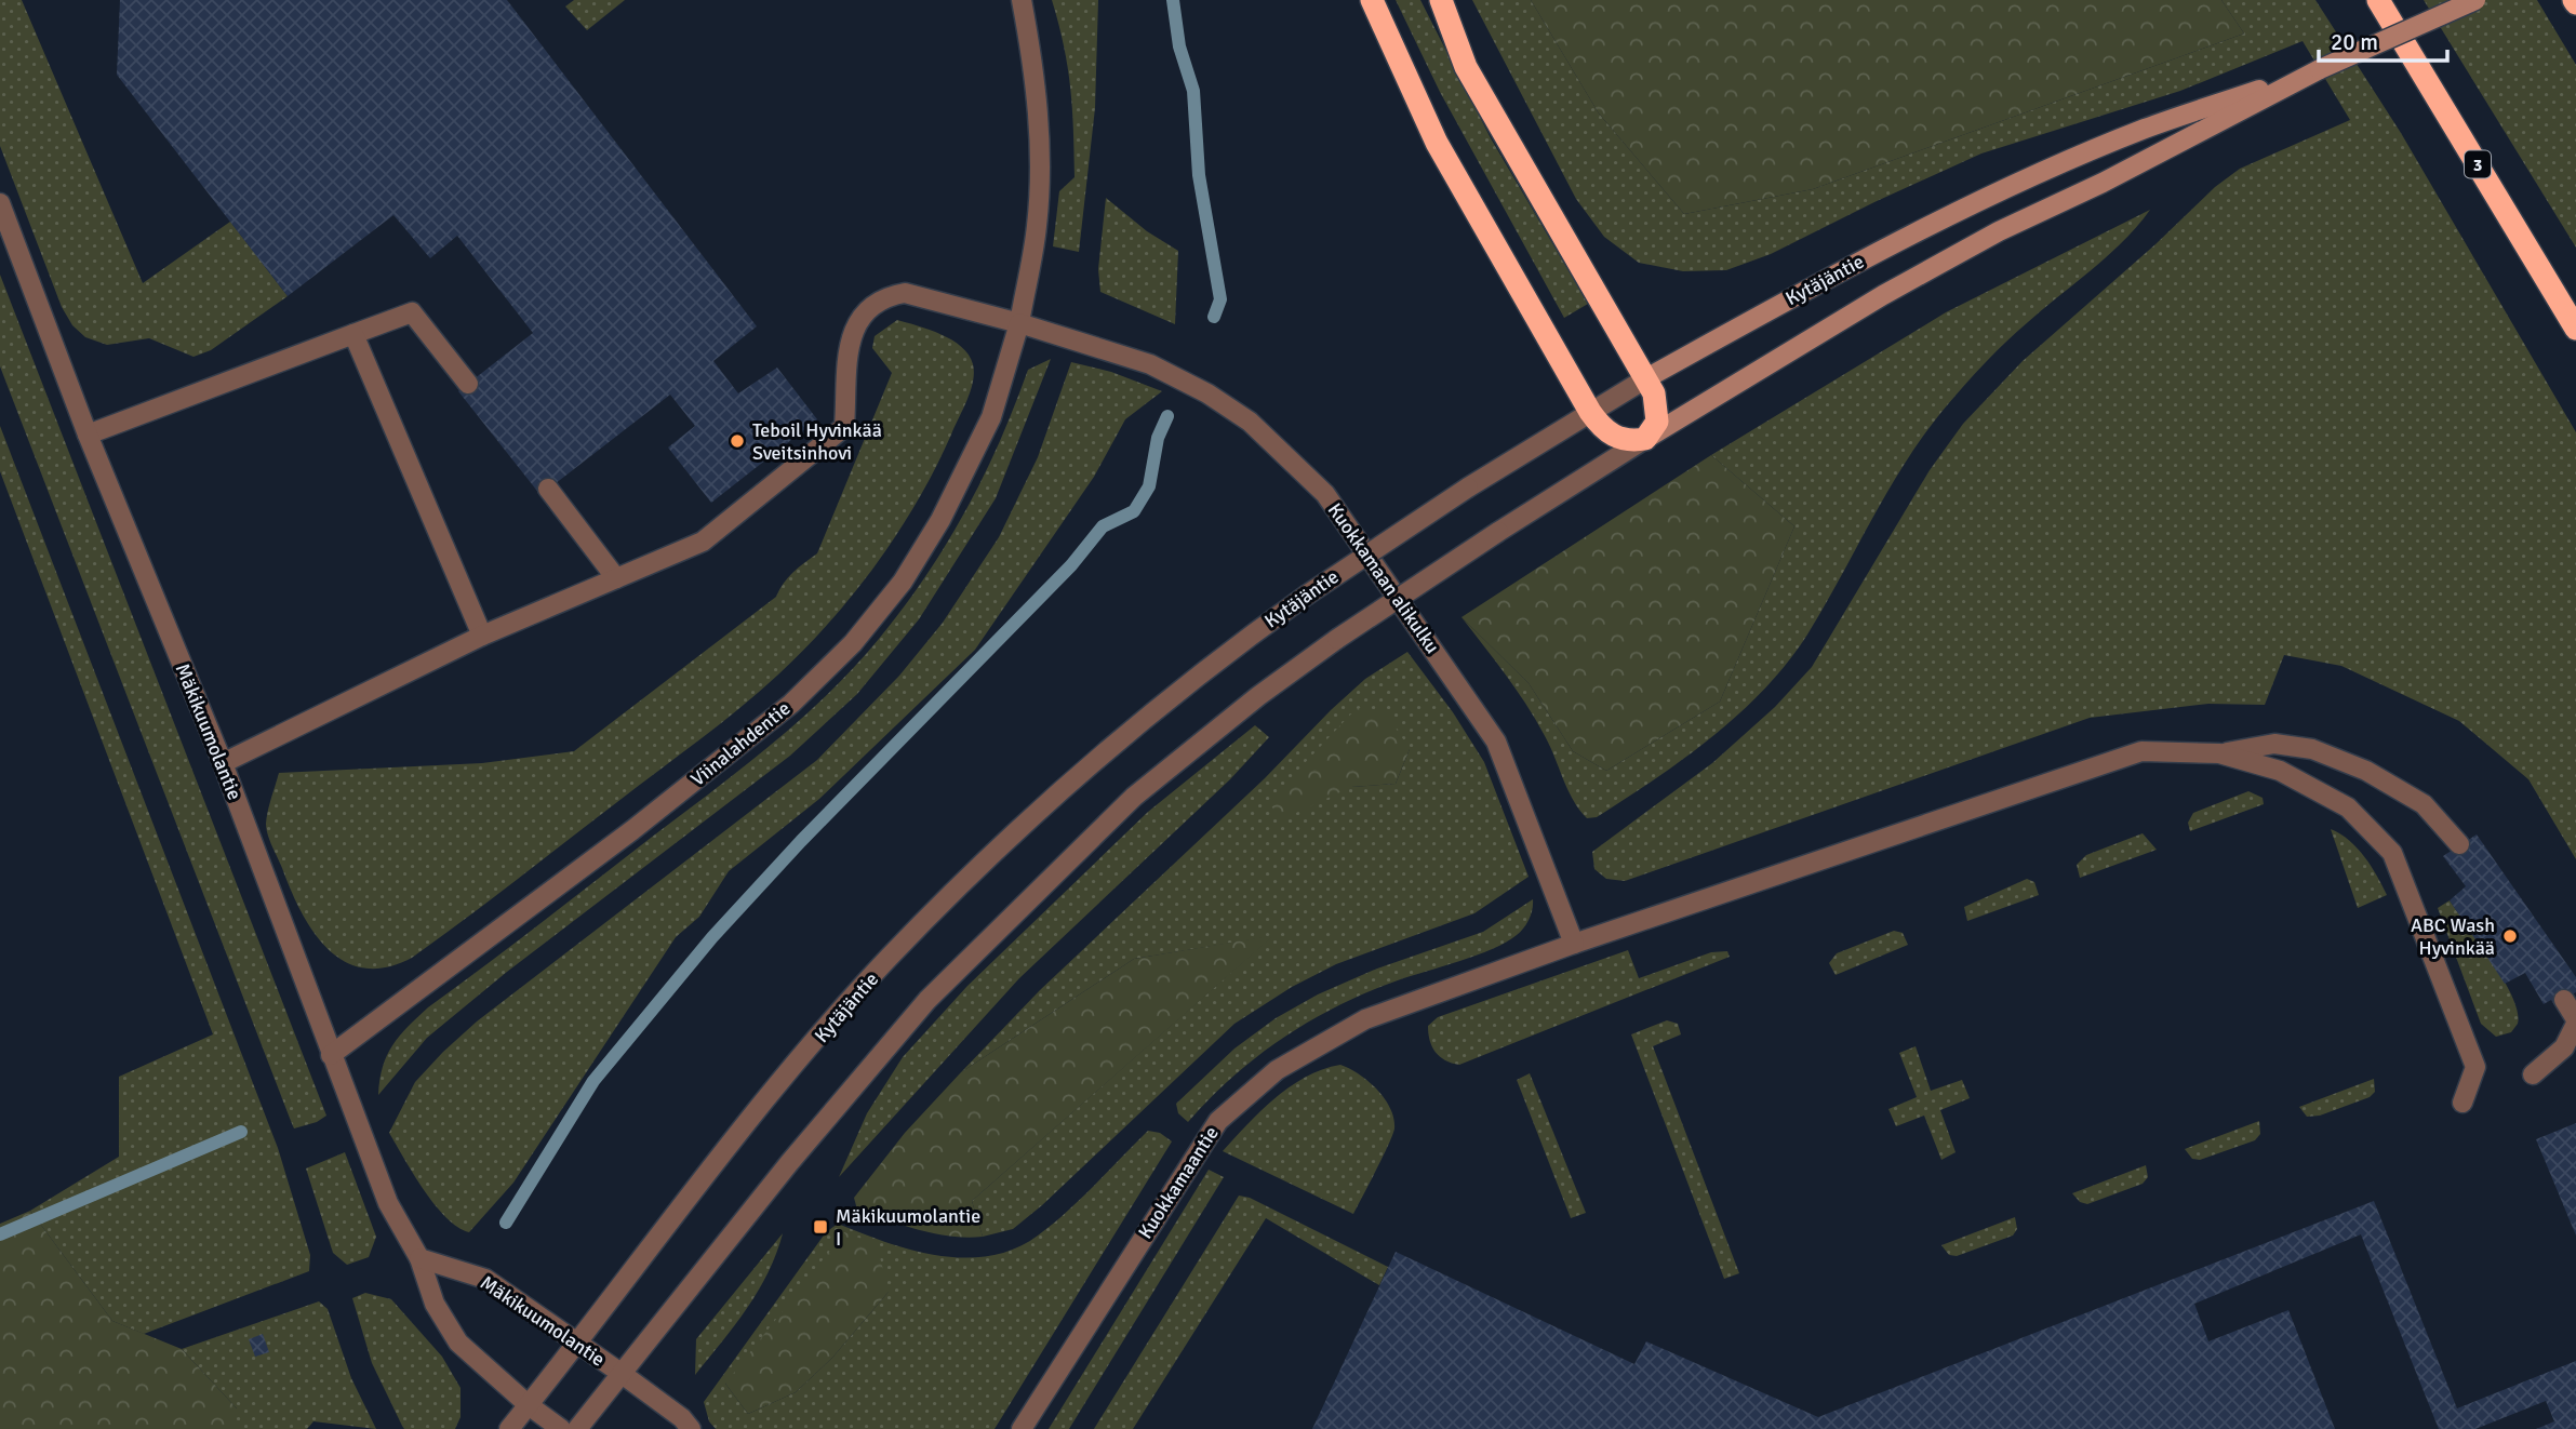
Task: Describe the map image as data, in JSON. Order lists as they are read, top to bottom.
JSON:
{
  "streets": {
    "highway": ["3"],
    "main road": ["Kytäjäntie"],
    "street": [
      "Kuokkamaan alikulku",
      "Mäkikuumolantie",
      "Viinalahdentie",
      "Kuokkamaantie"
    ]
  },
  "crossings": [
    ["Kytäjäntie", "Mäkikuumolantie"],
    ["Kuokkamaan alikulku", "Mäkikuumolantie"],
    ["Kuokkamaan alikulku", "Viinalahdentie"],
    ["Kuokkamaan alikulku", "Kuokkamaantie"],
    ["Mäkikuumolantie", "Viinalahdentie"]
  ],
  "places": {
    "other": ["Teboil Hyvinkää Sveitsinhovi", "ABC Wash Hyvinkää"],
    "transit": ["Mäkikuumolantie I"]
  },
  "scale_bar": "20 m"
}
